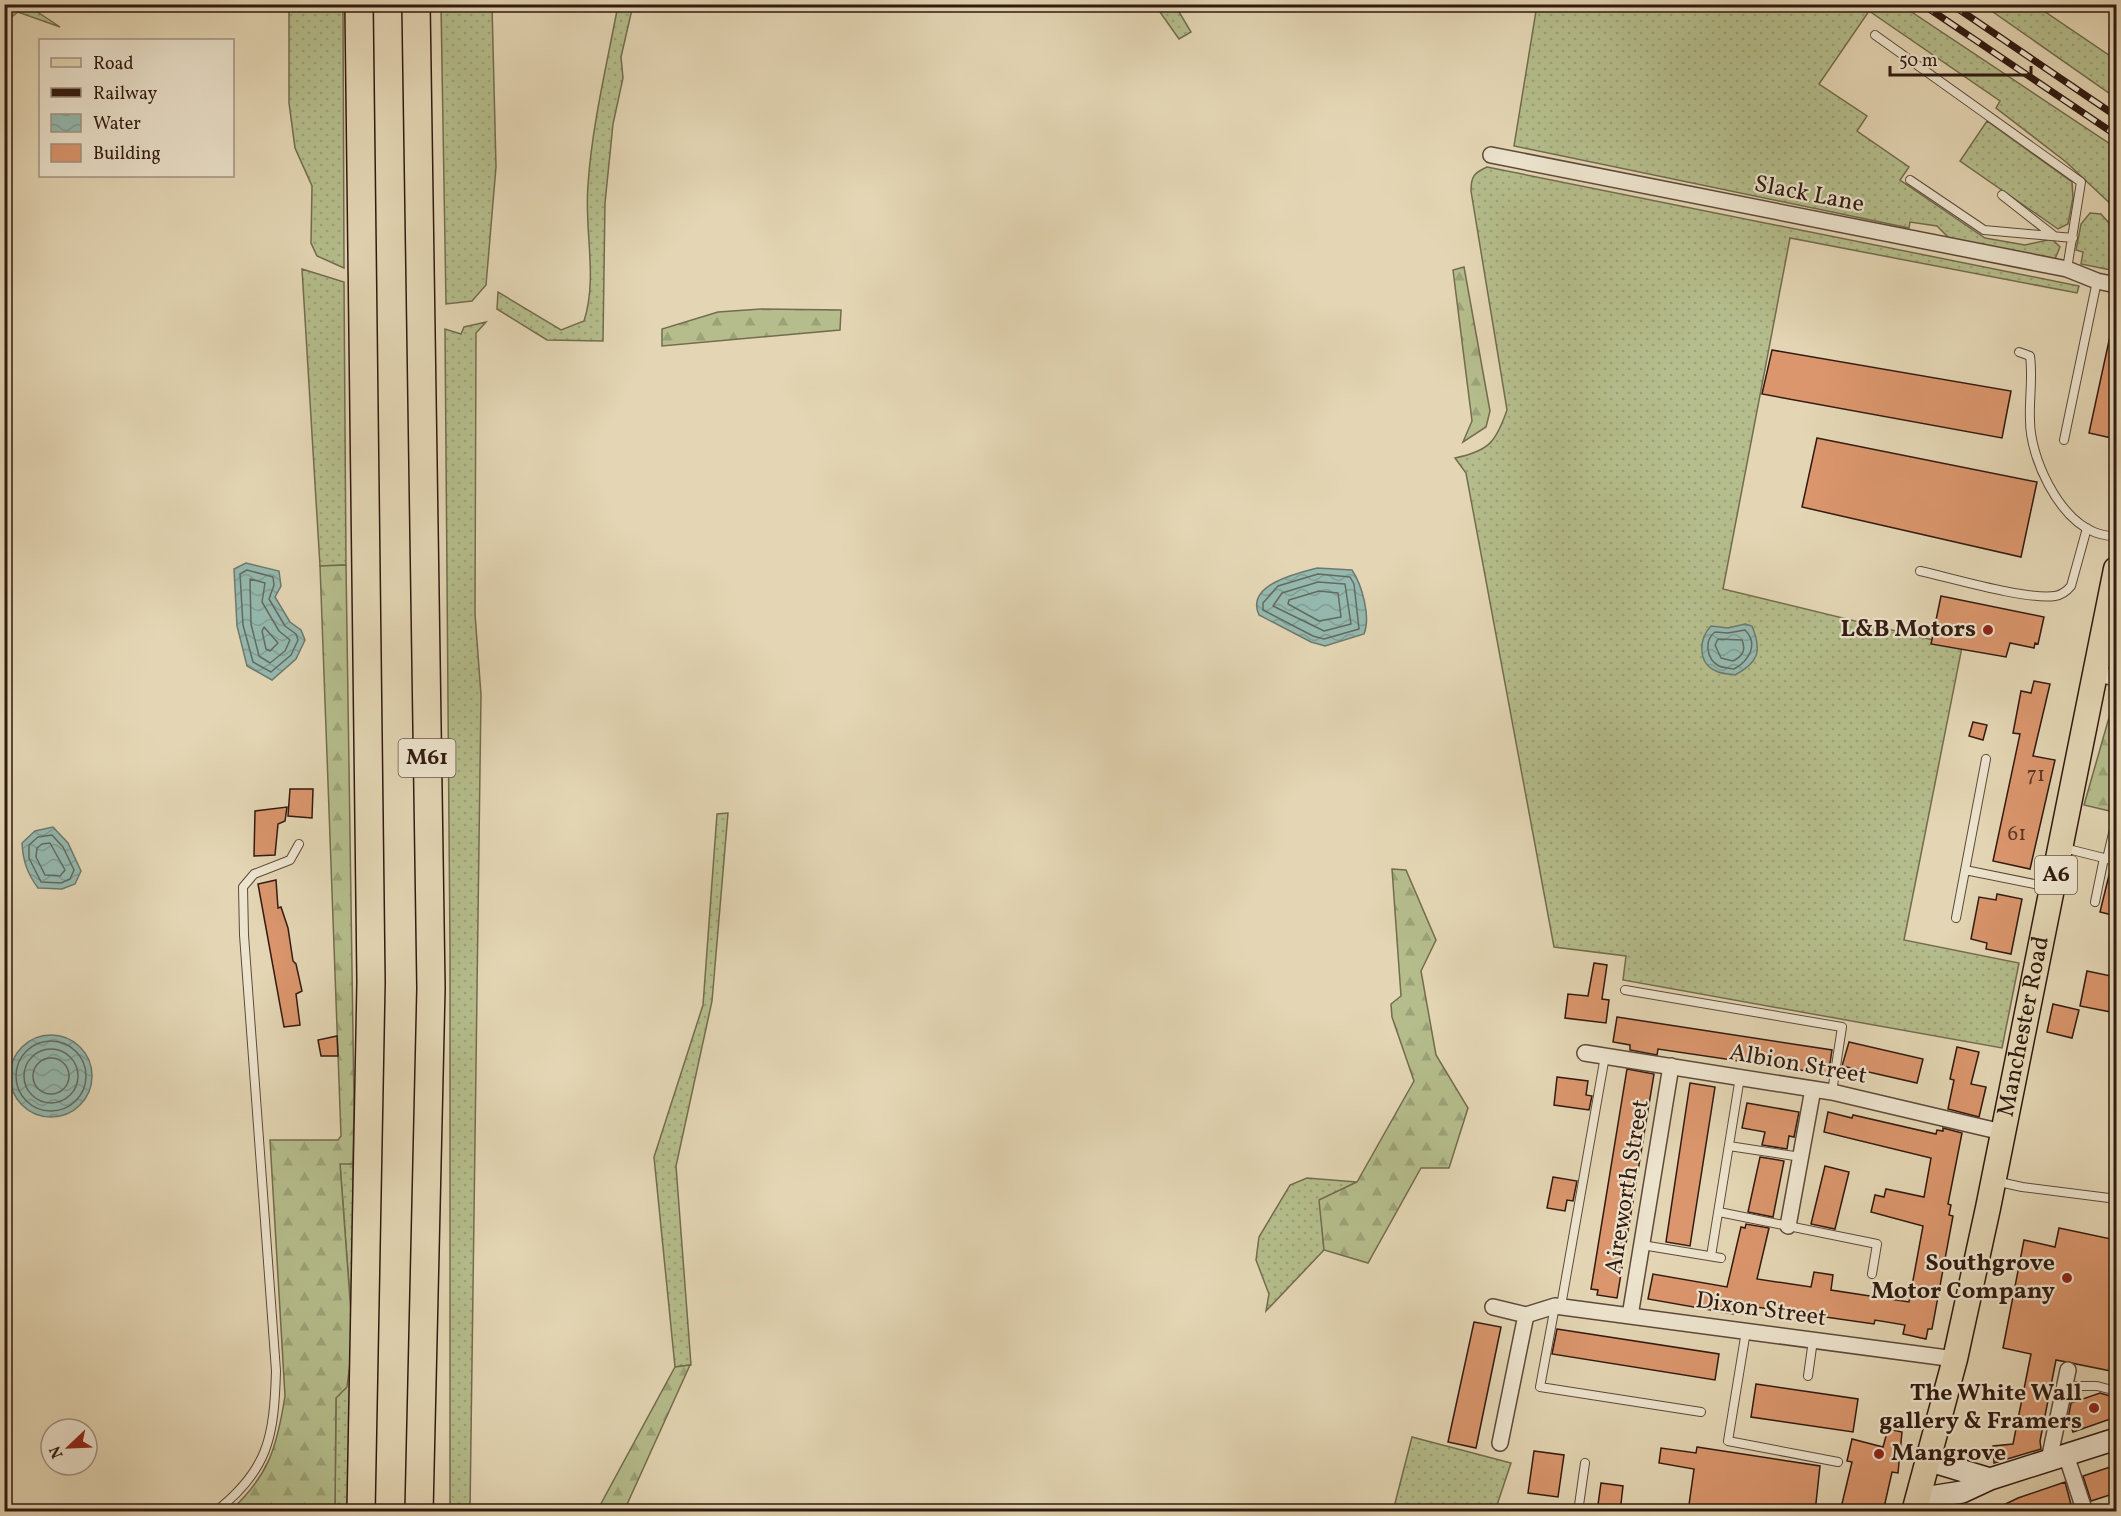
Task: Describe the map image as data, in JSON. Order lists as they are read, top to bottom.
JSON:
{
  "streets": {
    "highway": ["M61"],
    "main road": ["A6", "Manchester Road"],
    "street": [
      "Slack Lane",
      "Albion Street",
      "Aireworth Street",
      "Dixon Street"
    ]
  },
  "crossings": [
    ["Manchester Road", "Albion Street"],
    ["Manchester Road", "Dixon Street"],
    ["Albion Street", "Aireworth Street"],
    ["Aireworth Street", "Dixon Street"]
  ],
  "places": [
    "L&B Motors",
    "Southgrove Motor Company",
    "The White Wall gallery & Framers",
    "Mangrove"
  ],
  "house_numbers": ["71", "61"],
  "legend": [
    "Road",
    "Railway",
    "Water",
    "Building"
  ],
  "scale_bar": "50 m",
  "north": "bottom left"
}
